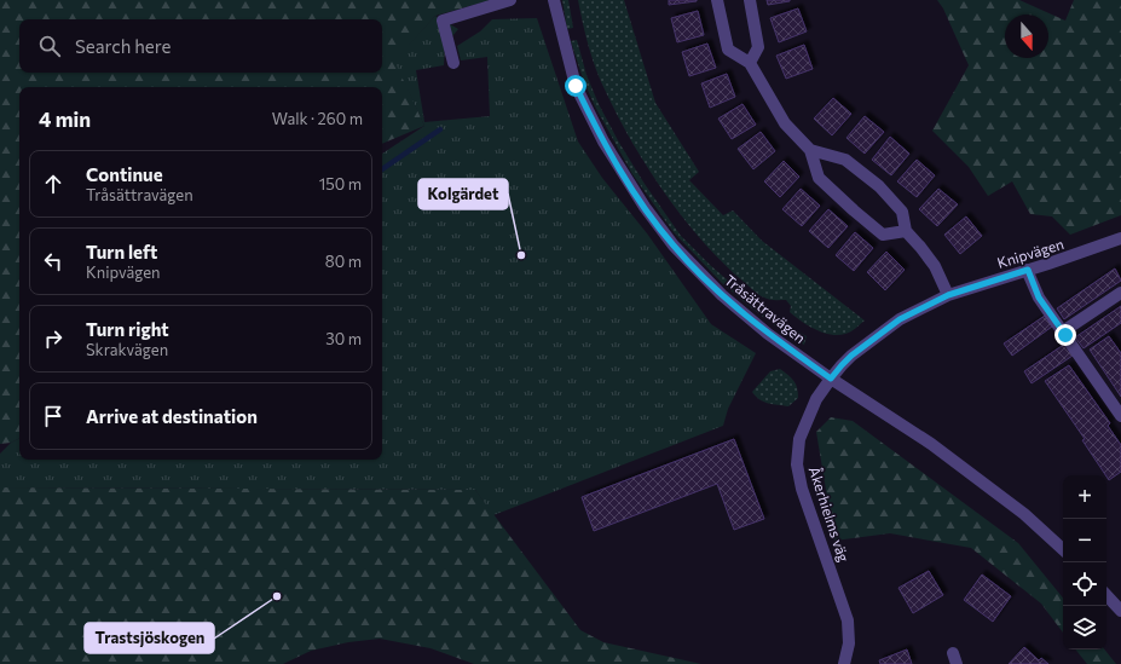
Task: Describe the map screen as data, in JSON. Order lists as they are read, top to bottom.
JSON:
{
  "streets": {
    "street": ["Knipvägen", "Tråsättravägen", "Åkerhielms väg"]
  },
  "crossings": [
    ["Knipvägen", "Tråsättravägen"],
    ["Knipvägen", "Åkerhielms väg"],
    ["Tråsättravägen", "Åkerhielms väg"]
  ],
  "places": ["Kolgärdet", "Trastsjöskogen"],
  "north": "bottom",
  "page": {
    "search": "Search here",
    "heading": ["4 min", "Walk · 260 m"],
    "list": [
      ["Continue", "Tråsättravägen", "150 m"],
      ["Turn left", "Knipvägen", "80 m"],
      ["Turn right", "Skrakvägen", "30 m"],
      "Arrive at destination"
    ],
    "map_buttons": ["+", "−"]
  }
}
